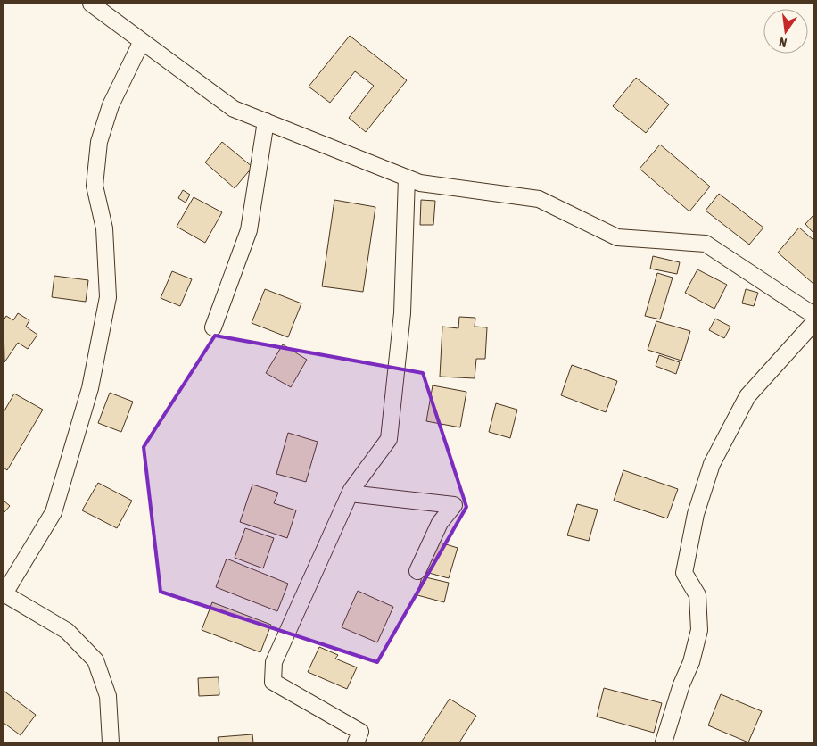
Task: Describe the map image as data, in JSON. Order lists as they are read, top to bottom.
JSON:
{
  "north": "bottom"
}
